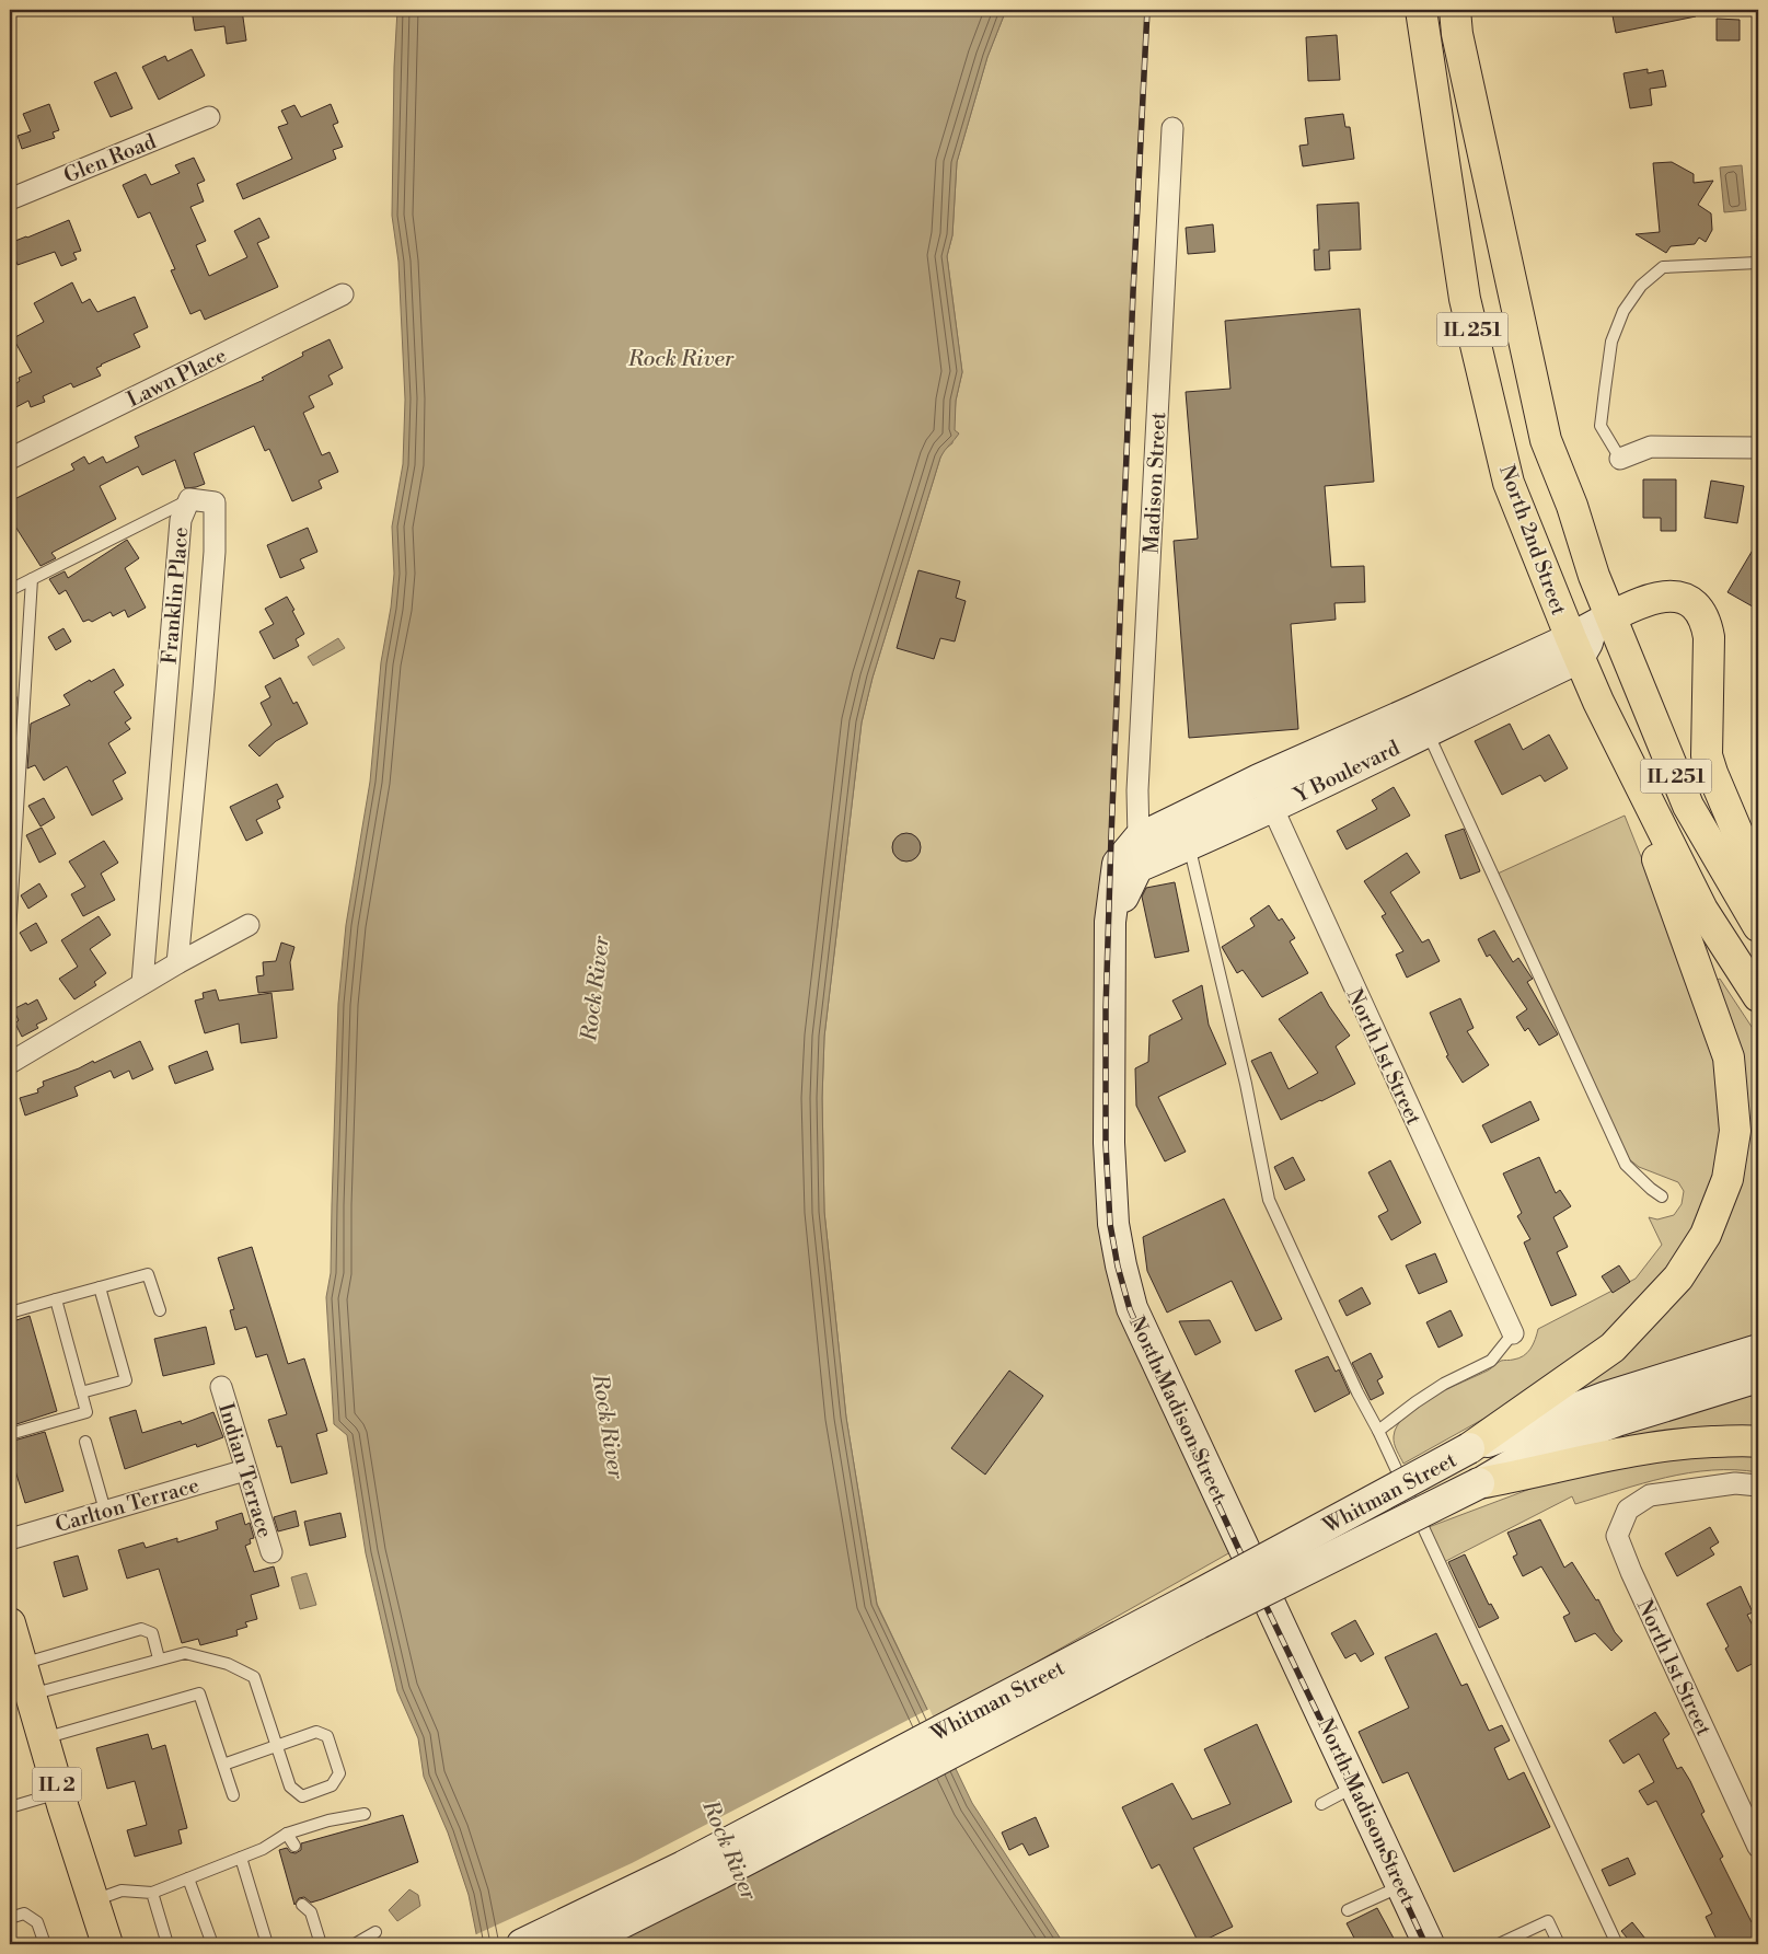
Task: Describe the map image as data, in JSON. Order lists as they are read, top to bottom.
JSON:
{
  "streets": {
    "main road": [
      "IL 251",
      "North 2nd Street",
      "Y Boulevard",
      "North Madison Street",
      "Whitman Street",
      "IL 2"
    ],
    "street": [
      "Glen Road",
      "Lawn Place",
      "Madison Street",
      "Franklin Place",
      "North 1st Street",
      "Indian Terrace",
      "Carlton Terrace"
    ]
  },
  "crossings": [
    ["Madison Street", "Y Boulevard"],
    ["Madison Street", "North Madison Street"],
    ["North 2nd Street", "Y Boulevard"],
    ["Y Boulevard", "North 1st Street"],
    ["Y Boulevard", "North Madison Street"],
    ["Indian Terrace", "Carlton Terrace"]
  ],
  "water": ["Rock River"]
}
